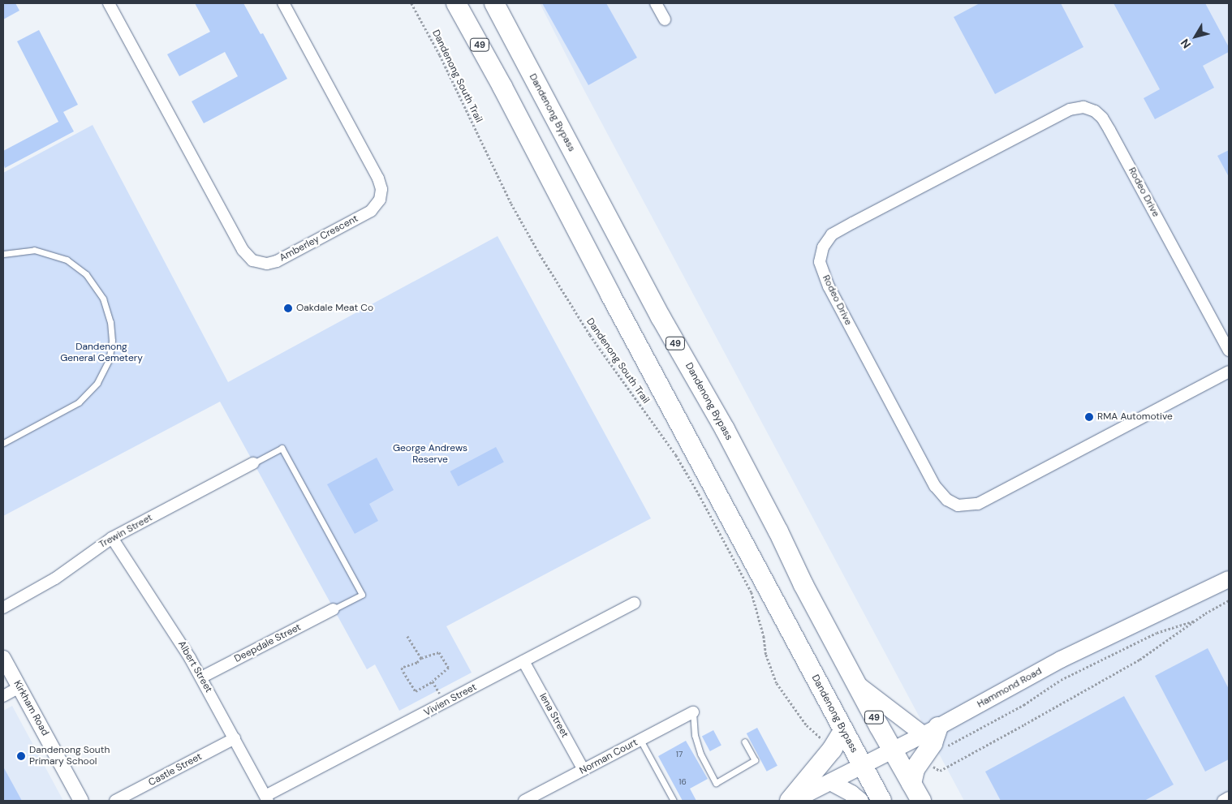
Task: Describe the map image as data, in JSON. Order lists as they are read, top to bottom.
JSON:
{
  "streets": {
    "highway": ["49", "Dandenong Bypass"],
    "main road": ["Hammond Road"],
    "street": [
      "Rodeo Drive",
      "Amberley Crescent",
      "Trewin Street",
      "Deepdale Street",
      "Albert Street",
      "Vivien Street",
      "Kirkham Road",
      "Iena Street",
      "Norman Court",
      "Castle Street"
    ],
    "path": ["Dandenong South Trail"]
  },
  "crossings": [
    ["Dandenong Bypass", "Hammond Road"],
    ["Trewin Street", "Albert Street"],
    ["Deepdale Street", "Albert Street"],
    ["Albert Street", "Vivien Street"],
    ["Albert Street", "Castle Street"],
    ["Vivien Street", "Iena Street"],
    ["Iena Street", "Norman Court"]
  ],
  "parks": ["Dandenong General Cemetery", "George Andrews Reserve"],
  "places": ["Oakdale Meat Co", "RMA Automotive", "Dandenong South Primary School"],
  "house_numbers": ["17", "16"],
  "north": "bottom left"
}
